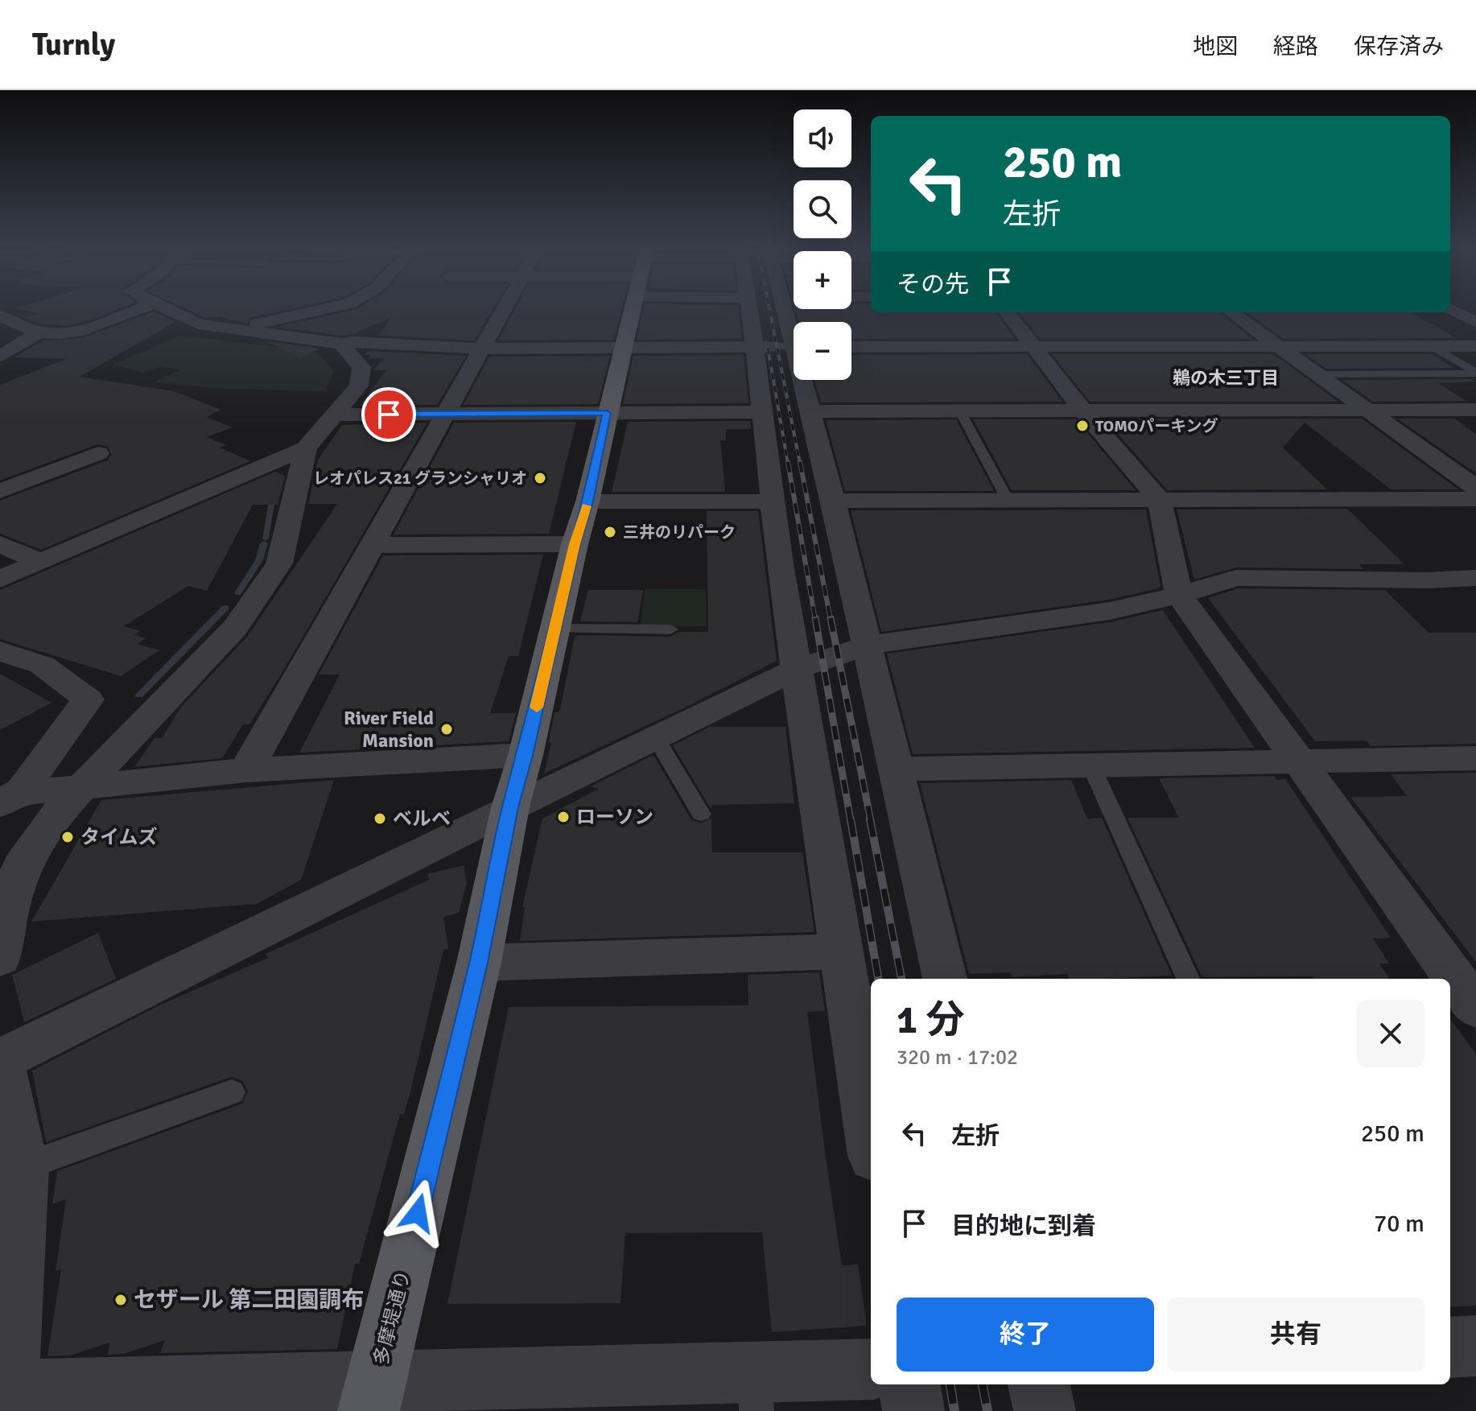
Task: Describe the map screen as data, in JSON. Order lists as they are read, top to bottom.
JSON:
{
  "streets": {
    "main road": ["多摩堤通り"]
  },
  "districts": ["鵜の木三丁目"],
  "places": [
    "TOMOパーキング",
    "レオパレス21 グランシャリオ",
    "三井のリパーク",
    "River Field Mansion",
    "ローソン",
    "ベルベ",
    "タイムズ",
    "セザール 第二田園調布"
  ],
  "page": {
    "header": "Turnly",
    "nav": ["地図", "経路", "保存済み"],
    "map_buttons": ["+", "−"],
    "turn": ["250 m", "左折"],
    "then": "その先",
    "heading": ["1 分", "320 m · 17:02"],
    "list": [
      {
        "name": "左折",
        "value": "250 m"
      },
      {
        "name": "目的地に到着",
        "value": "70 m"
      }
    ],
    "buttons": ["終了", "共有"]
  }
}
